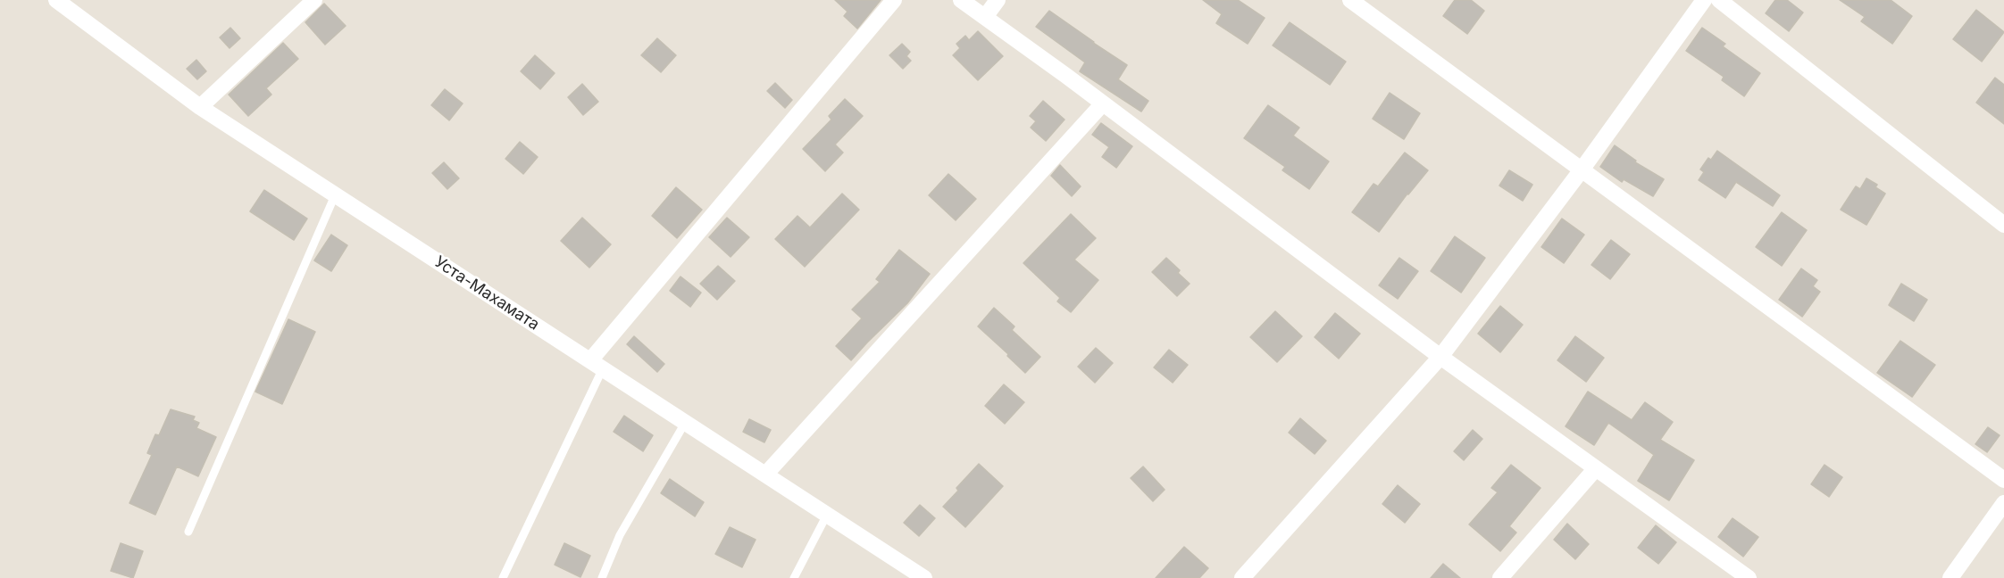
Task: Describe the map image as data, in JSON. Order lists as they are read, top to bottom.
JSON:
{
  "streets": {
    "street": ["Уста-Махамата"]
  }
}
